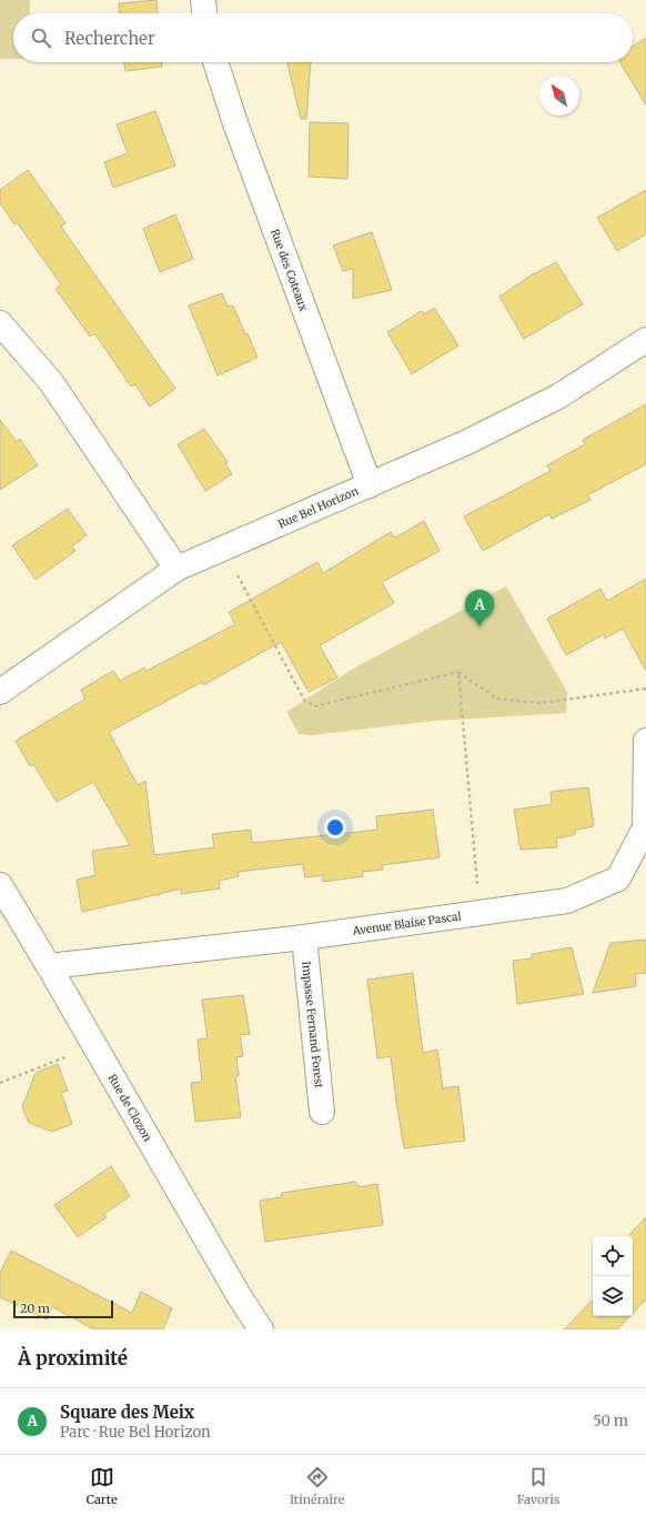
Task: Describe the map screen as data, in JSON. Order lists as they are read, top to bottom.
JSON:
{
  "streets": {
    "street": [
      "Rue des Coteaux",
      "Rue Bel Horizon",
      "Avenue Blaise Pascal",
      "Impasse Fernand Forest",
      "Rue de Clozon"
    ]
  },
  "crossings": [
    ["Rue des Coteaux", "Rue Bel Horizon"],
    ["Avenue Blaise Pascal", "Impasse Fernand Forest"],
    ["Avenue Blaise Pascal", "Rue de Clozon"]
  ],
  "scale_bar": "20 m",
  "north": "top left",
  "page": {
    "search": "Rechercher",
    "pins": "A",
    "scale": "20 m",
    "heading": "À proximité",
    "list": [
      {
        "mark": "A",
        "name": "Square des Meix",
        "note": "Parc · Rue Bel Horizon",
        "value": "50 m"
      }
    ],
    "nav": ["Carte", "Itinéraire", "Favoris"]
  }
}
